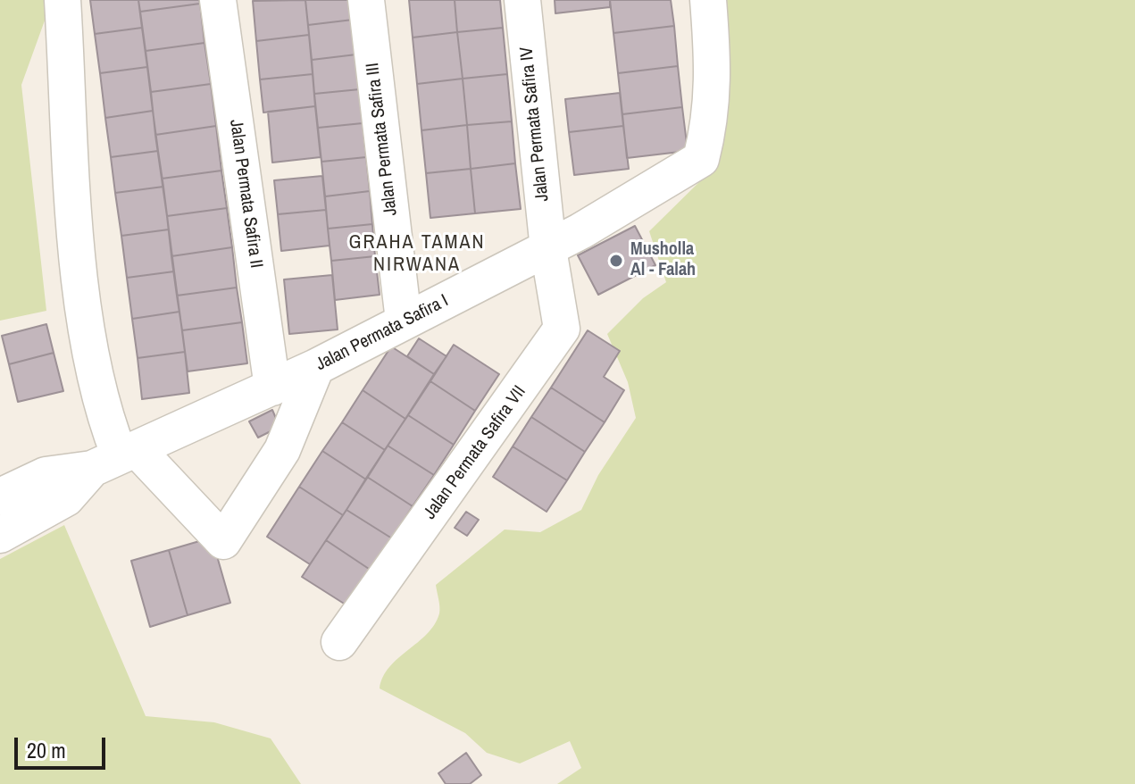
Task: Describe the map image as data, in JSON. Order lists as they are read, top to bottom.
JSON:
{
  "streets": {
    "street": [
      "Jalan Permata Safira IV",
      "Jalan Permata Safira III",
      "Jalan Permata Safira II",
      "Jalan Permata Safira I",
      "Jalan Permata Safira VII"
    ]
  },
  "crossings": [
    ["Jalan Permata Safira IV", "Jalan Permata Safira I"],
    ["Jalan Permata Safira IV", "Jalan Permata Safira VII"],
    ["Jalan Permata Safira III", "Jalan Permata Safira I"],
    ["Jalan Permata Safira II", "Jalan Permata Safira I"],
    ["Jalan Permata Safira I", "Jalan Permata Safira VII"]
  ],
  "districts": ["GRAHA TAMAN NIRWANA"],
  "places": ["Musholla Al - Falah"],
  "scale_bar": "20 m"
}
